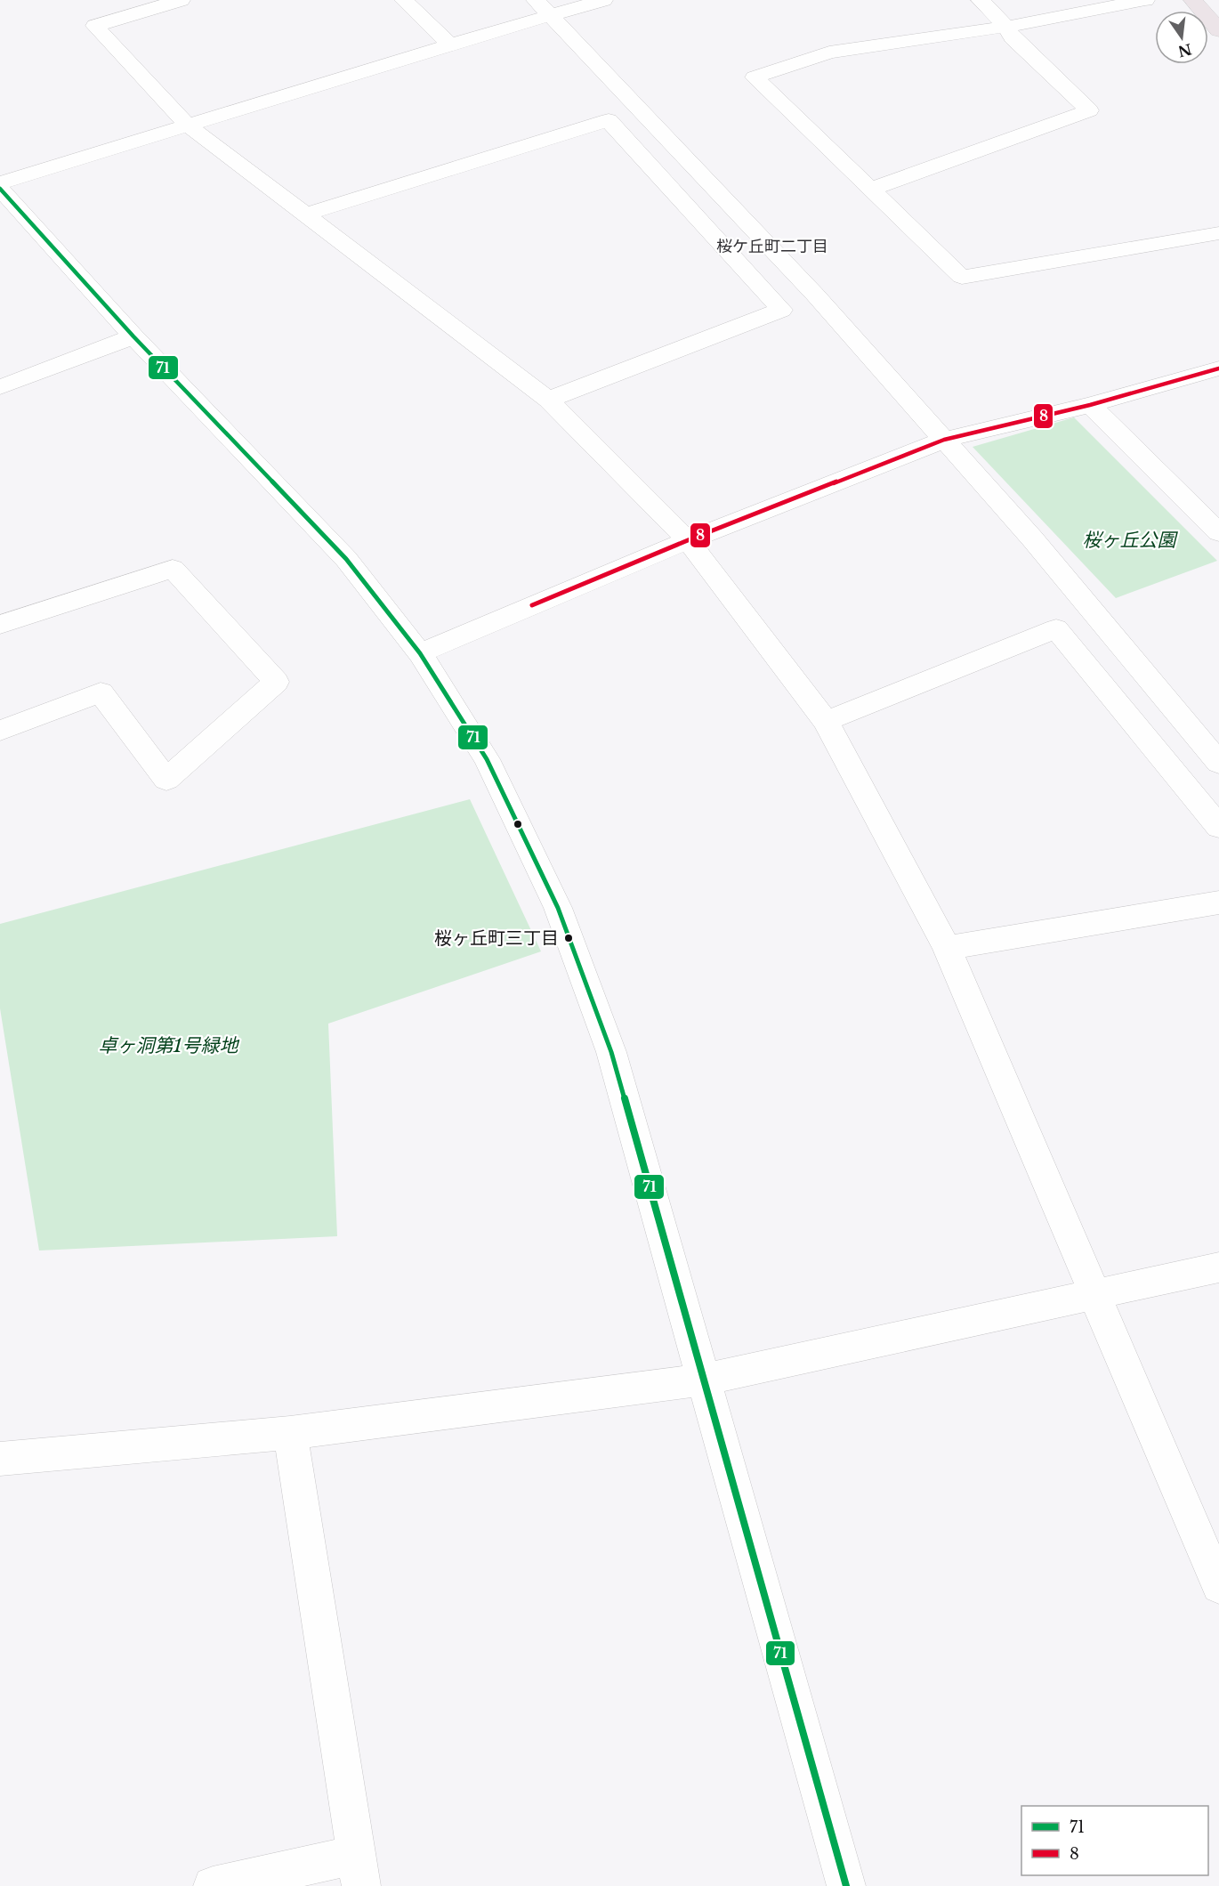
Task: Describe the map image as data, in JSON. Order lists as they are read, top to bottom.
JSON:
{
  "districts": ["桜ケ丘町二丁目"],
  "parks": ["桜ヶ丘公園", "卓ヶ洞第1号緑地"],
  "places": ["桜ヶ丘町三丁目"],
  "lines": ["transit line 71", "transit line 8"],
  "legend": ["71", "8"],
  "north": "bottom"
}
